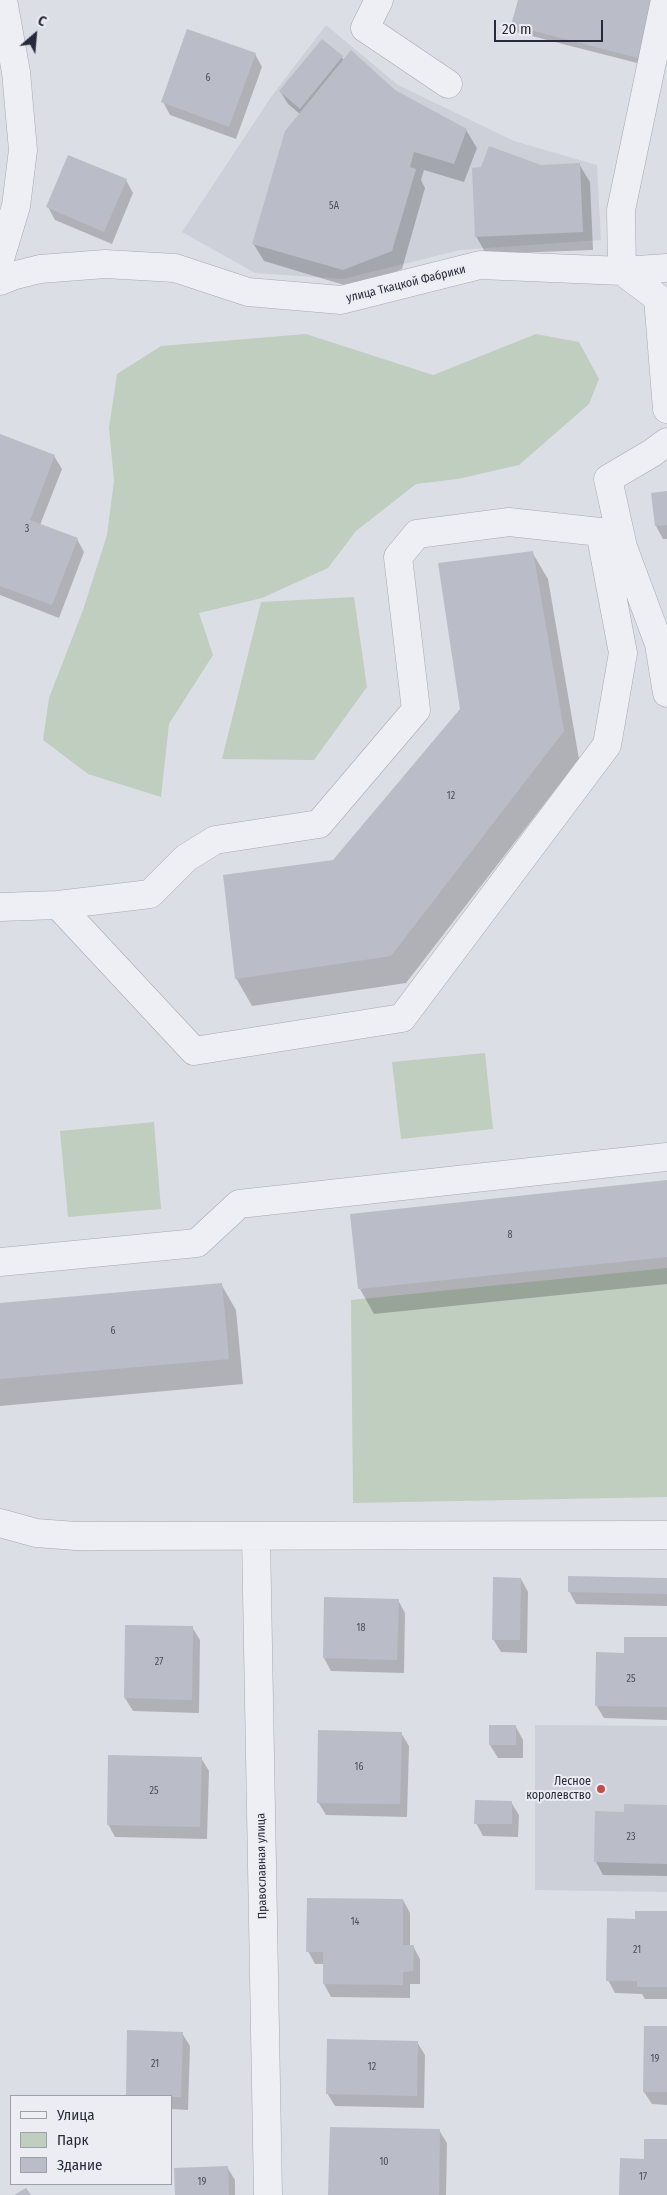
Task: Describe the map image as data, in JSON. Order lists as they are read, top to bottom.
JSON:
{
  "streets": {
    "street": ["улица Ткацкой Фабрики", "Православная улица"]
  },
  "places": ["Лесное королевство"],
  "house_numbers": [
    "6",
    "5А",
    "3",
    "12",
    "8",
    "6",
    "18",
    "27",
    "25",
    "16",
    "25",
    "23",
    "14",
    "21",
    "19",
    "21",
    "12",
    "10",
    "17",
    "19"
  ],
  "legend": ["Улица", "Парк", "Здание"],
  "scale_bar": "20 m",
  "north": "top right"
}
